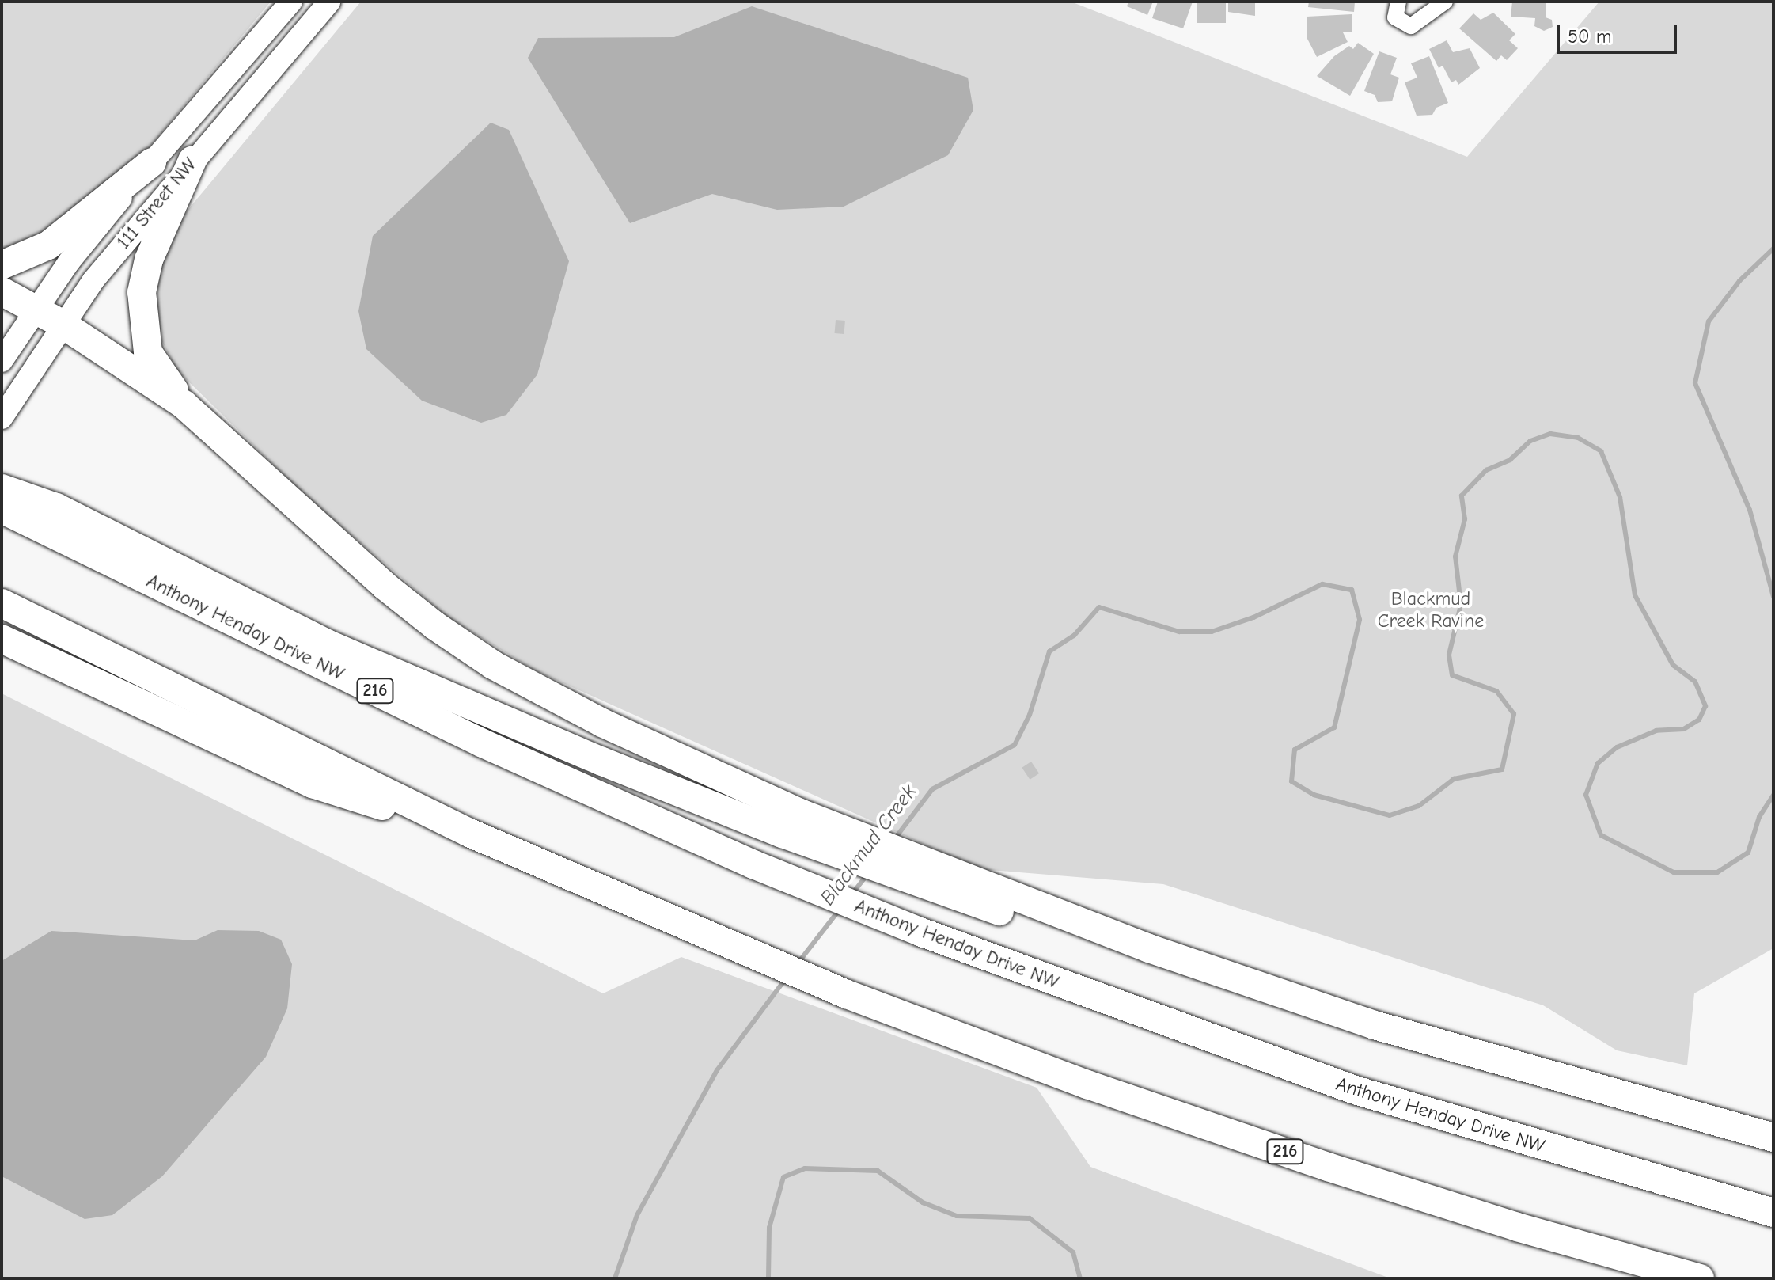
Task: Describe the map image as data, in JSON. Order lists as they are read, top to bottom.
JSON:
{
  "streets": {
    "highway": ["Anthony Henday Drive NW", "216"],
    "main road": ["111 Street NW"]
  },
  "water": ["Blackmud Creek"],
  "parks": ["Blackmud Creek Ravine"],
  "scale_bar": "50 m"
}
